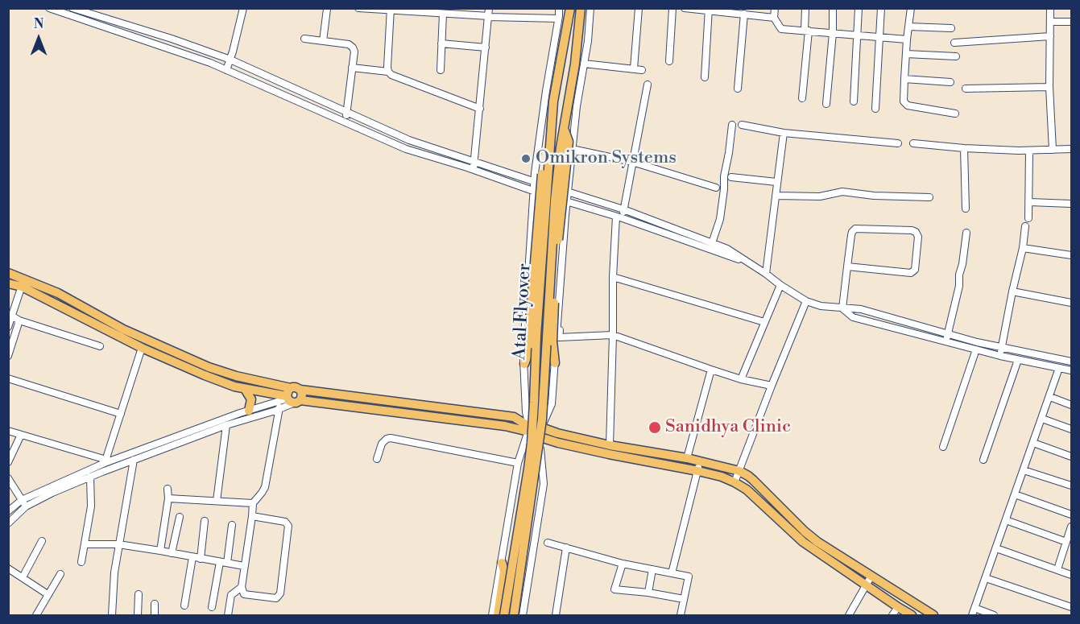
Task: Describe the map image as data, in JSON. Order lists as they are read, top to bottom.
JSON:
{
  "streets": {
    "main road": ["Atal Flyover"]
  },
  "places": ["Omikron Systems", "Sanidhya Clinic"],
  "north": "top"
}
